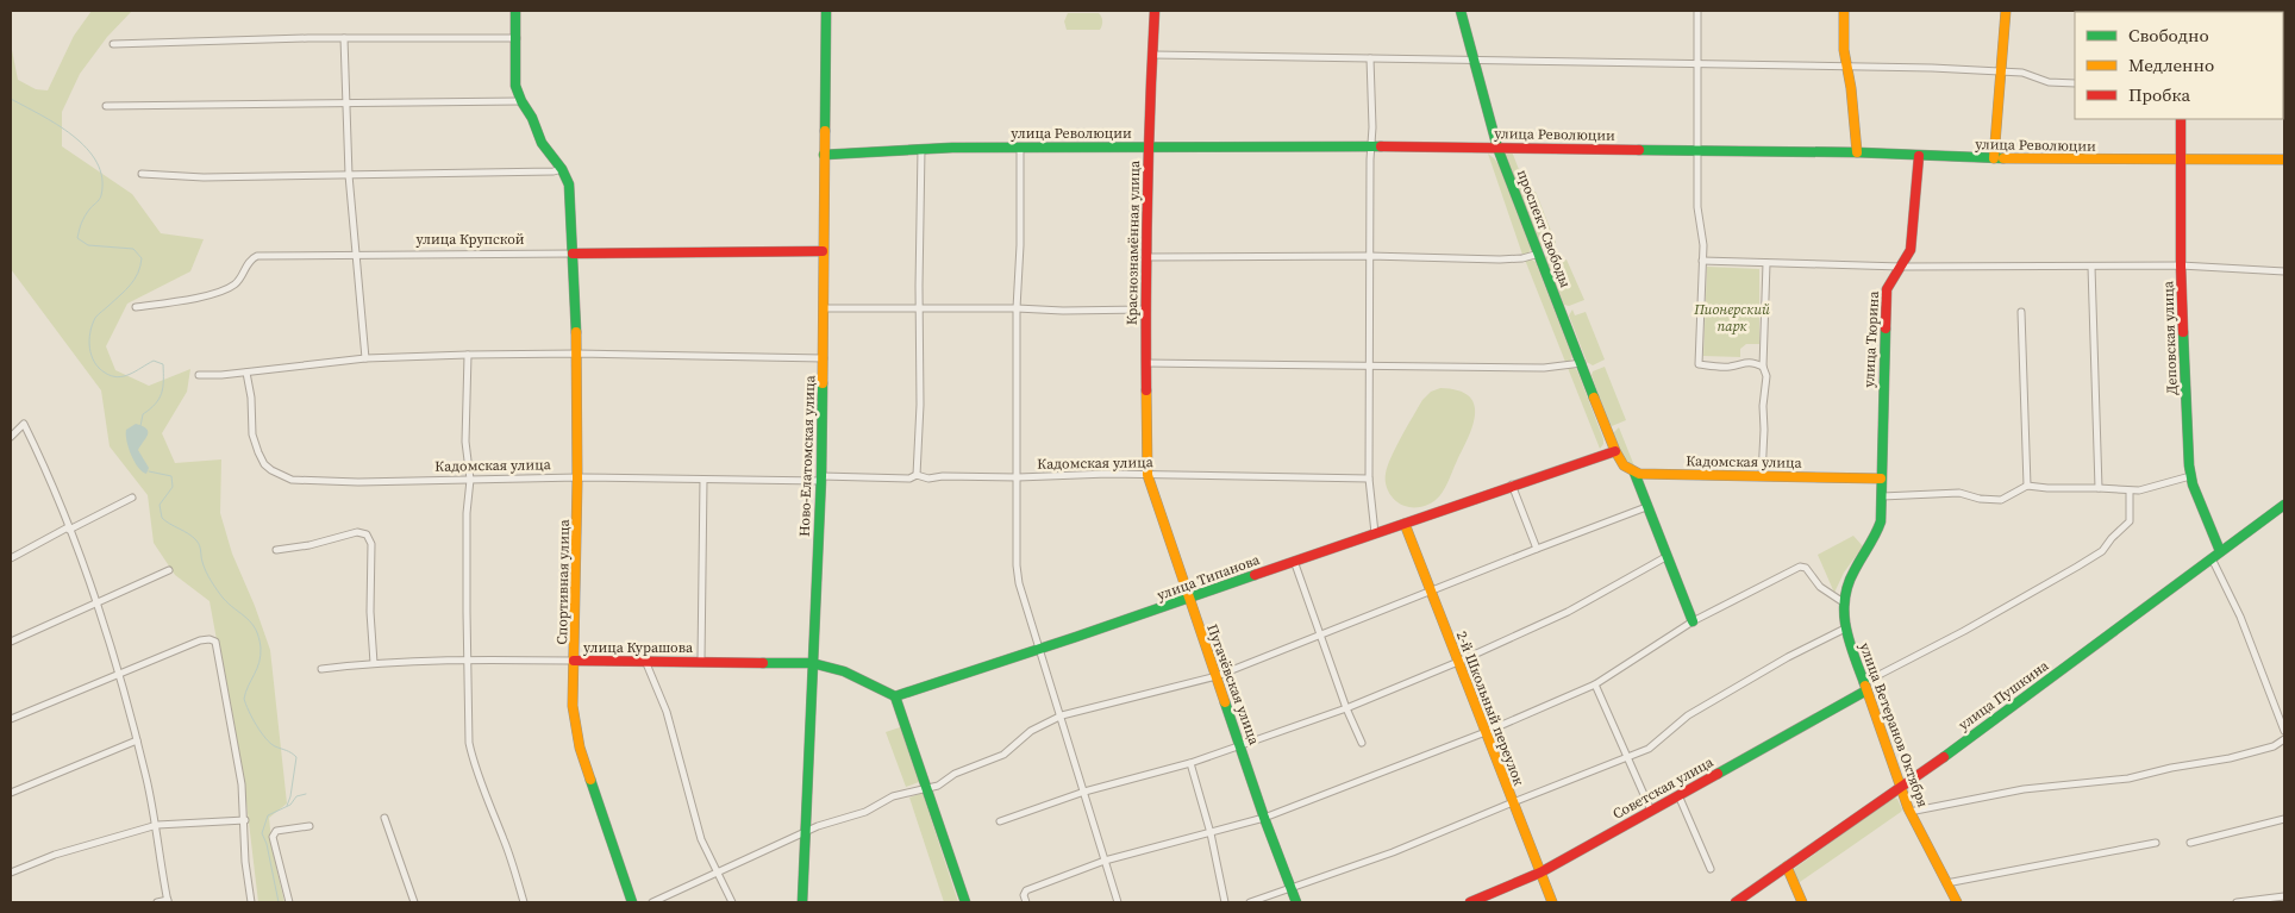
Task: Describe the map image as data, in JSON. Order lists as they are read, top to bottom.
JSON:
{
  "streets": {
    "street": [
      "улица Революции",
      "проспект Свободы",
      "улица Крупской",
      "Краснознамённая улица",
      "Деповская улица",
      "улица Тюрина",
      "Ново-Елатомская улица",
      "Кадомская улица",
      "улица Типанова",
      "Спортивная улица",
      "улица Курашова",
      "Пугачёвская улица",
      "улица Пушкина",
      "2-й Школьный переулок",
      "улица Ветеранов Октября",
      "Советская улица"
    ]
  },
  "crossings": [
    ["улица Революции", "проспект Свободы"],
    ["улица Революции", "Краснознамённая улица"],
    ["улица Революции", "Деповская улица"],
    ["улица Революции", "улица Тюрина"],
    ["улица Революции", "Ново-Елатомская улица"],
    ["проспект Свободы", "улица Типанова"],
    ["улица Крупской", "Ново-Елатомская улица"],
    ["улица Крупской", "Спортивная улица"],
    ["Краснознамённая улица", "Кадомская улица"],
    ["Краснознамённая улица", "Пугачёвская улица"],
    ["Деповская улица", "улица Пушкина"],
    ["улица Тюрина", "Кадомская улица"],
    ["улица Тюрина", "улица Ветеранов Октября"],
    ["Ново-Елатомская улица", "Кадомская улица"],
    ["Ново-Елатомская улица", "улица Курашова"],
    ["Кадомская улица", "Спортивная улица"],
    ["Кадомская улица", "Пугачёвская улица"],
    ["улица Типанова", "Пугачёвская улица"],
    ["улица Типанова", "2-й Школьный переулок"],
    ["Спортивная улица", "улица Курашова"],
    ["улица Пушкина", "улица Ветеранов Октября"],
    ["2-й Школьный переулок", "Советская улица"],
    ["улица Ветеранов Октября", "Советская улица"]
  ],
  "parks": ["Пионерский парк"],
  "legend": ["Свободно", "Медленно", "Пробка"]
}
